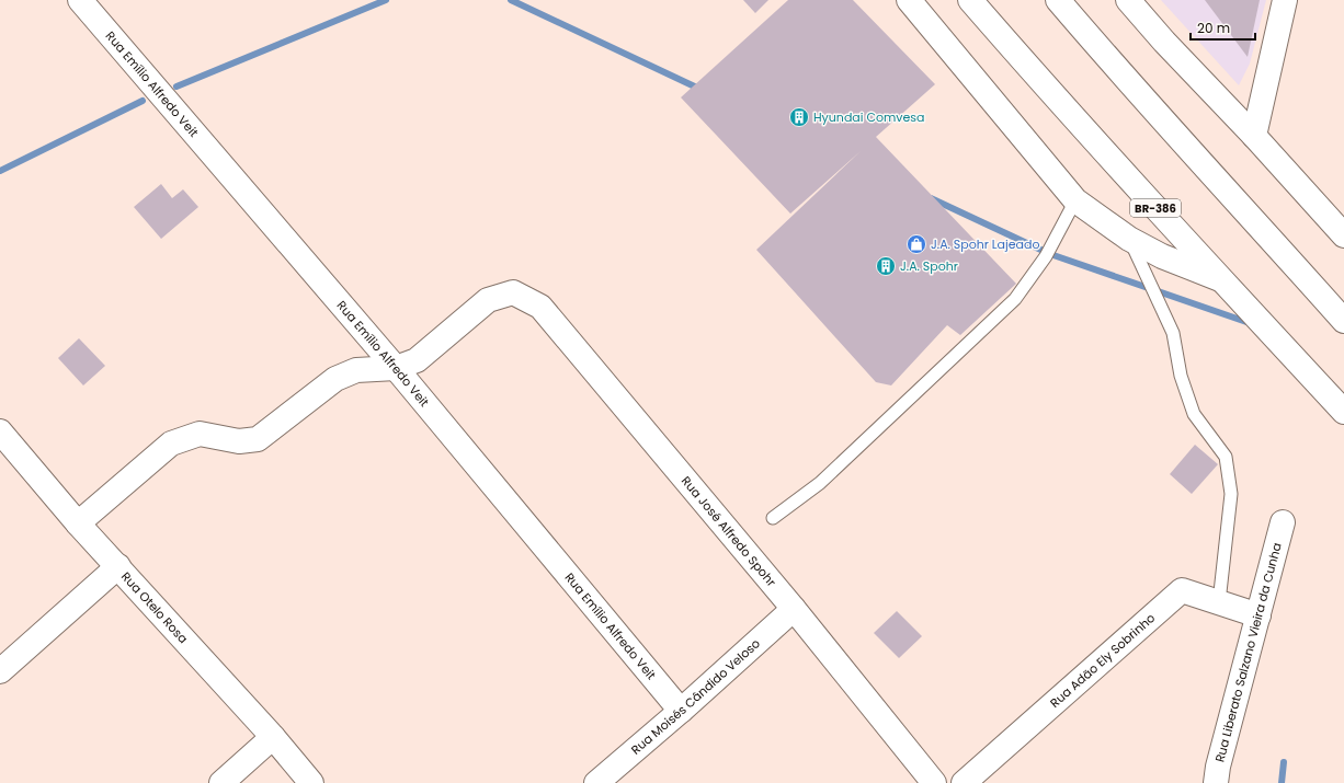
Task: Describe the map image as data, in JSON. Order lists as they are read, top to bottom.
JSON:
{
  "streets": {
    "main road": [
      "Rua Emílio Alfredo Veit",
      "BR-386",
      "Rua José Alfredo Spohr",
      "Rua Otelo Rosa",
      "Rua Liberato Salzano Vieira da Cunha",
      "Rua Adão Ely Sobrinho",
      "Rua Moisés Cândido Veloso"
    ]
  },
  "crossings": [
    ["Rua Emílio Alfredo Veit", "Rua José Alfredo Spohr"],
    ["Rua Emílio Alfredo Veit", "Rua Moisés Cândido Veloso"],
    ["Rua José Alfredo Spohr", "Rua Moisés Cândido Veloso"],
    ["Rua Liberato Salzano Vieira da Cunha", "Rua Adão Ely Sobrinho"]
  ],
  "places": {
    "building": ["Hyundai Comvesa", "J.A. Spohr"],
    "shop": ["J.A. Spohr Lajeado"]
  },
  "scale_bar": "20 m"
}
